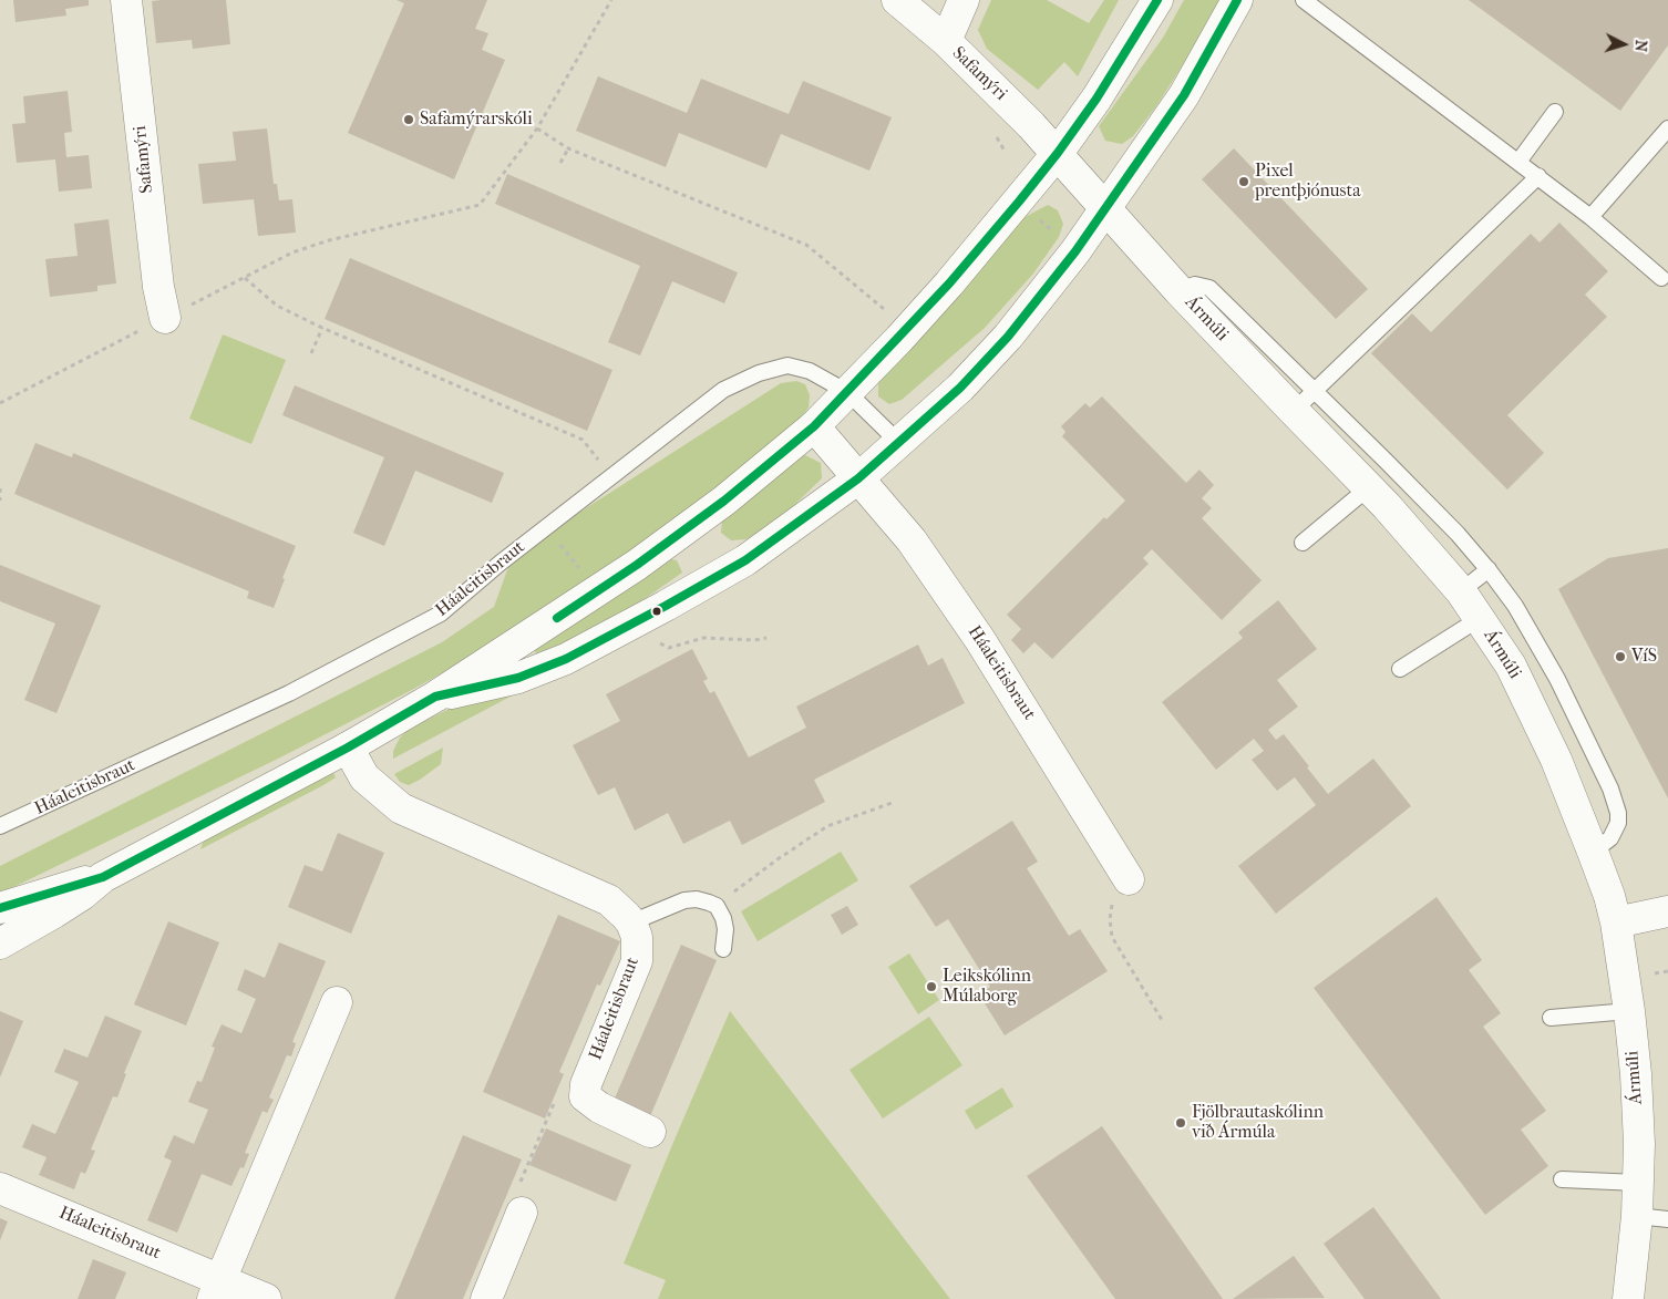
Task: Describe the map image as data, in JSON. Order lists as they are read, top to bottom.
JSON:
{
  "streets": {
    "street": ["Safamýri", "Ármúli", "Háaleitisbraut"]
  },
  "crossings": [
    ["Safamýri", "Ármúli"]
  ],
  "places": [
    "Safamýrarskóli",
    "Pixel prentþjónusta",
    "VíS",
    "Leikskólinn Múlaborg",
    "Fjölbrautaskólinn við Ármúla"
  ],
  "north": "right"
}
